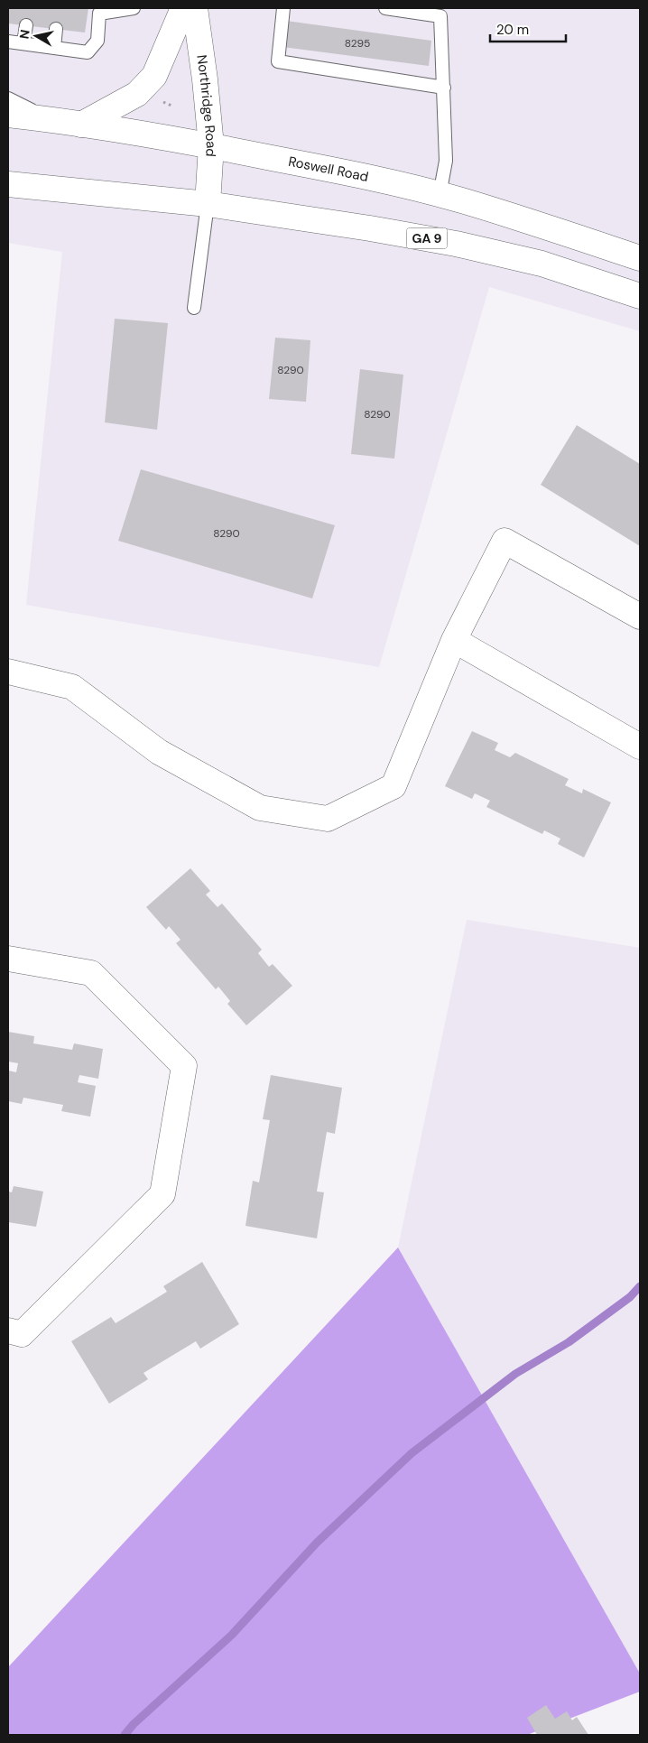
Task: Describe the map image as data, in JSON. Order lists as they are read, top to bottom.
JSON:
{
  "streets": {
    "street": ["Northridge Road", "Roswell Road", "GA 9"]
  },
  "crossings": [
    ["Northridge Road", "Roswell Road"],
    ["Northridge Road", "GA 9"]
  ],
  "house_numbers": [
    "8295",
    "8290",
    "8290",
    "8290"
  ],
  "scale_bar": "20 m",
  "north": "left"
}
